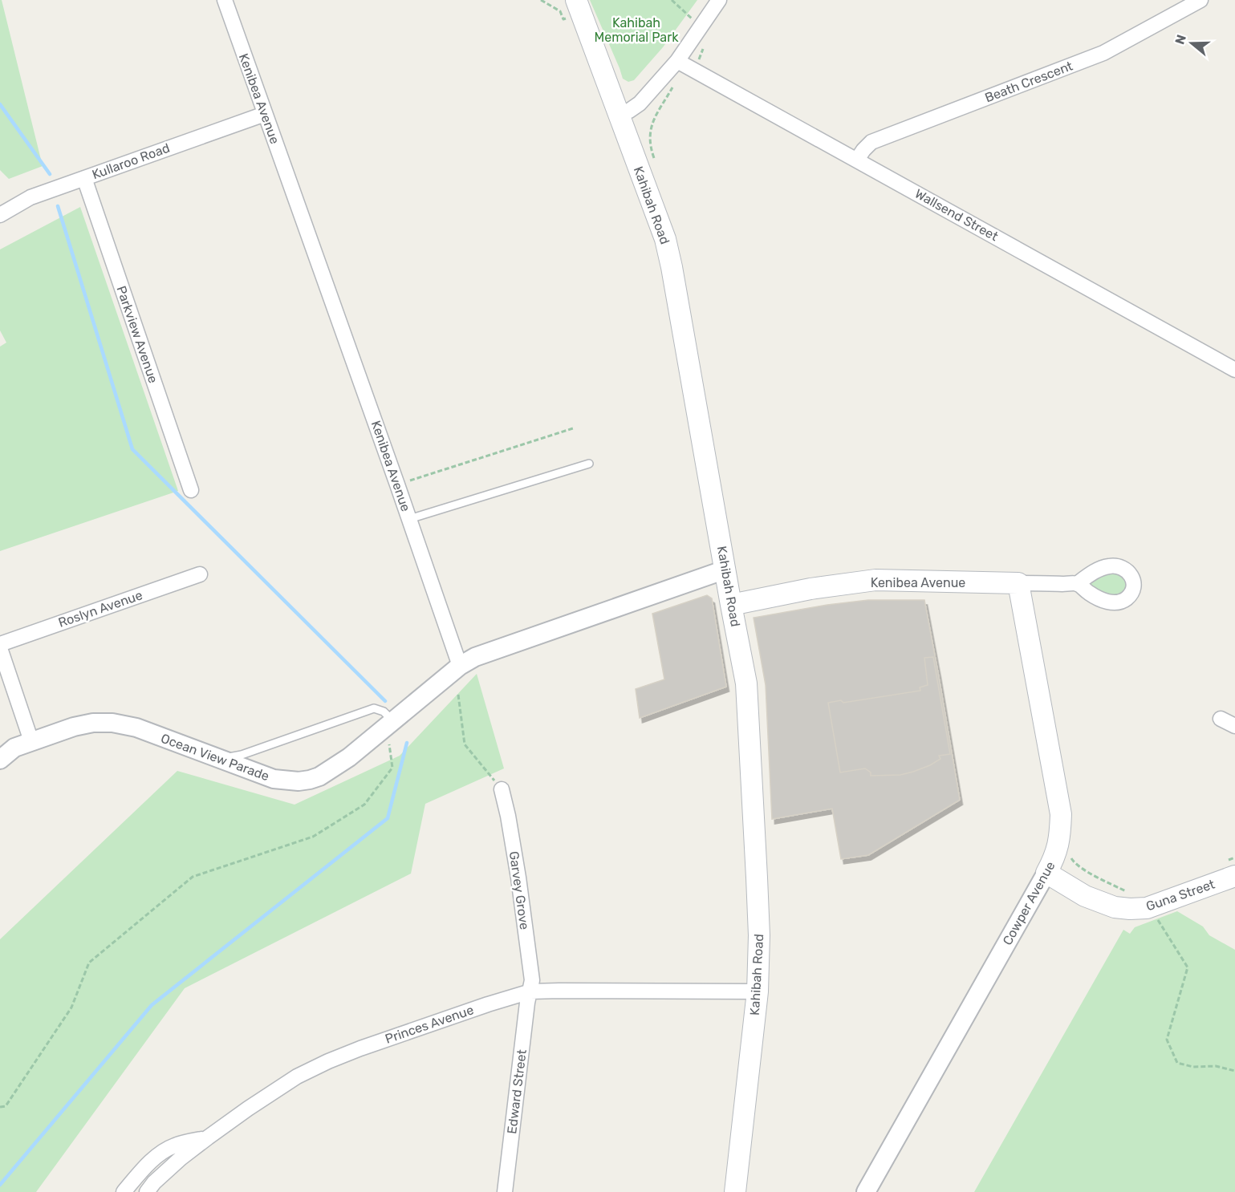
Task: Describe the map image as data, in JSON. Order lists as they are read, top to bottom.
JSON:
{
  "streets": {
    "main road": [
      "Kenibea Avenue",
      "Kahibah Road",
      "Guna Street",
      "Cowper Avenue"
    ],
    "street": [
      "Beath Crescent",
      "Kullaroo Road",
      "Wallsend Street",
      "Parkview Avenue",
      "Roslyn Avenue",
      "Ocean View Parade",
      "Garvey Grove",
      "Princes Avenue",
      "Edward Street"
    ]
  },
  "crossings": [
    ["Beath Crescent", "Wallsend Street"],
    ["Kenibea Avenue", "Kullaroo Road"],
    ["Kenibea Avenue", "Kahibah Road"],
    ["Kenibea Avenue", "Ocean View Parade"],
    ["Kenibea Avenue", "Cowper Avenue"],
    ["Kullaroo Road", "Parkview Avenue"],
    ["Kahibah Road", "Princes Avenue"],
    ["Garvey Grove", "Princes Avenue"],
    ["Garvey Grove", "Edward Street"],
    ["Guna Street", "Cowper Avenue"],
    ["Princes Avenue", "Edward Street"]
  ],
  "parks": ["Kahibah Memorial Park"],
  "north": "left"
}
